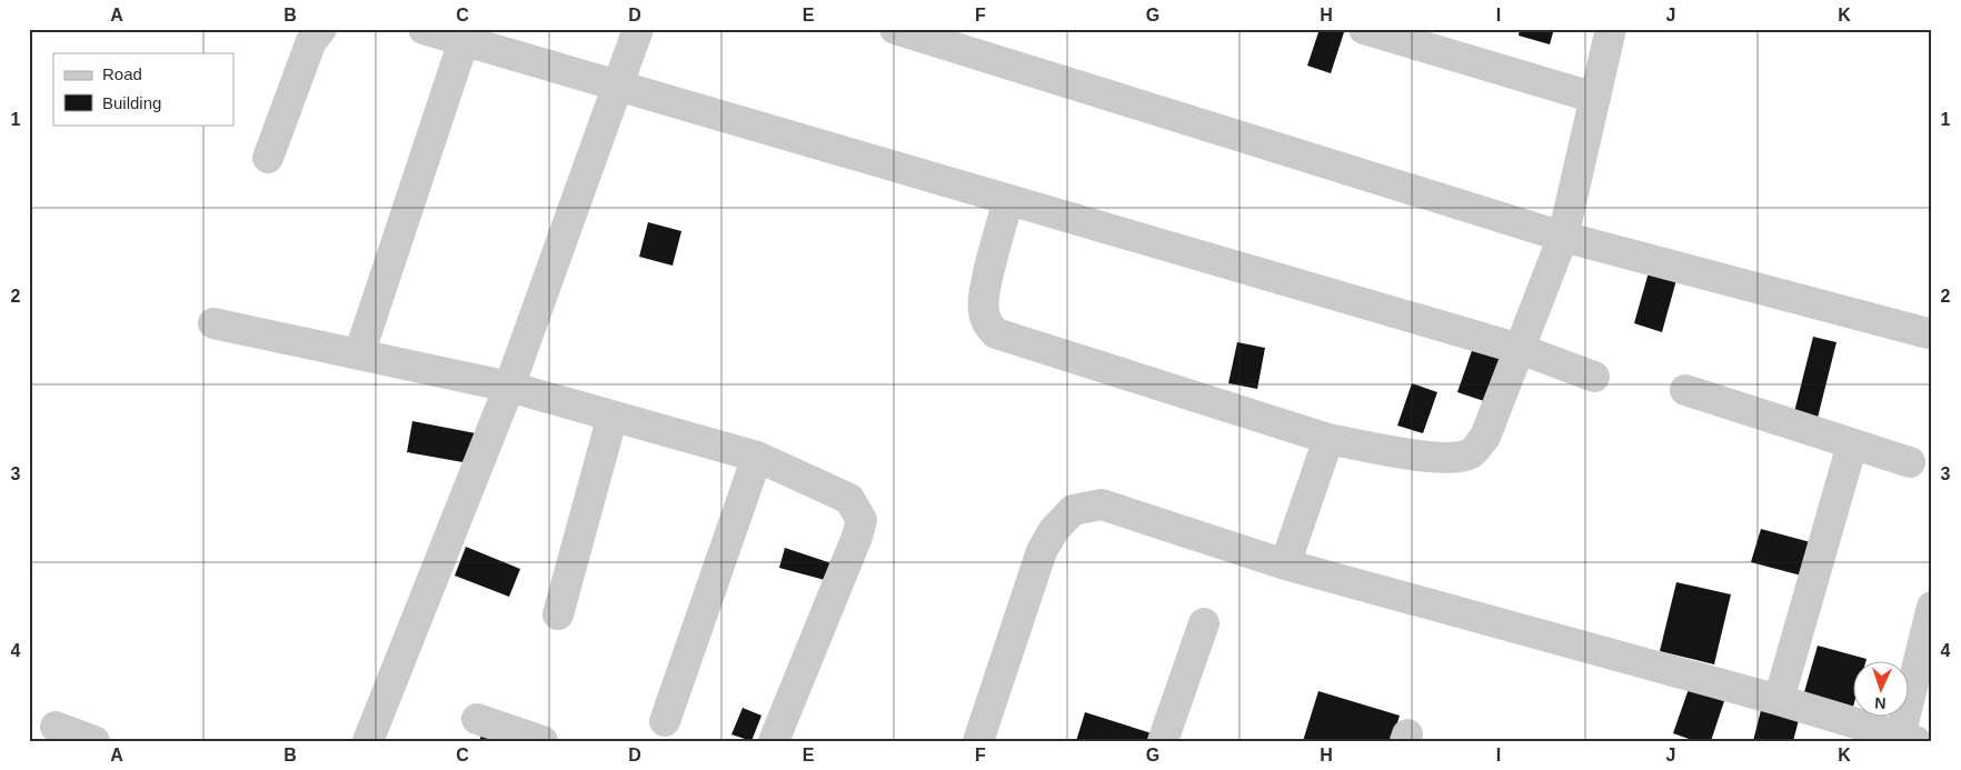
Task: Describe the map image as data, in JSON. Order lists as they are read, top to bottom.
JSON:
{
  "legend": ["Road", "Building"],
  "north": "bottom",
  "grid": {
    "columns": [
      "A",
      "B",
      "C",
      "D",
      "E",
      "F",
      "G",
      "H",
      "I",
      "J",
      "K"
    ],
    "rows": [
      "1",
      "2",
      "3",
      "4"
    ]
  }
}
